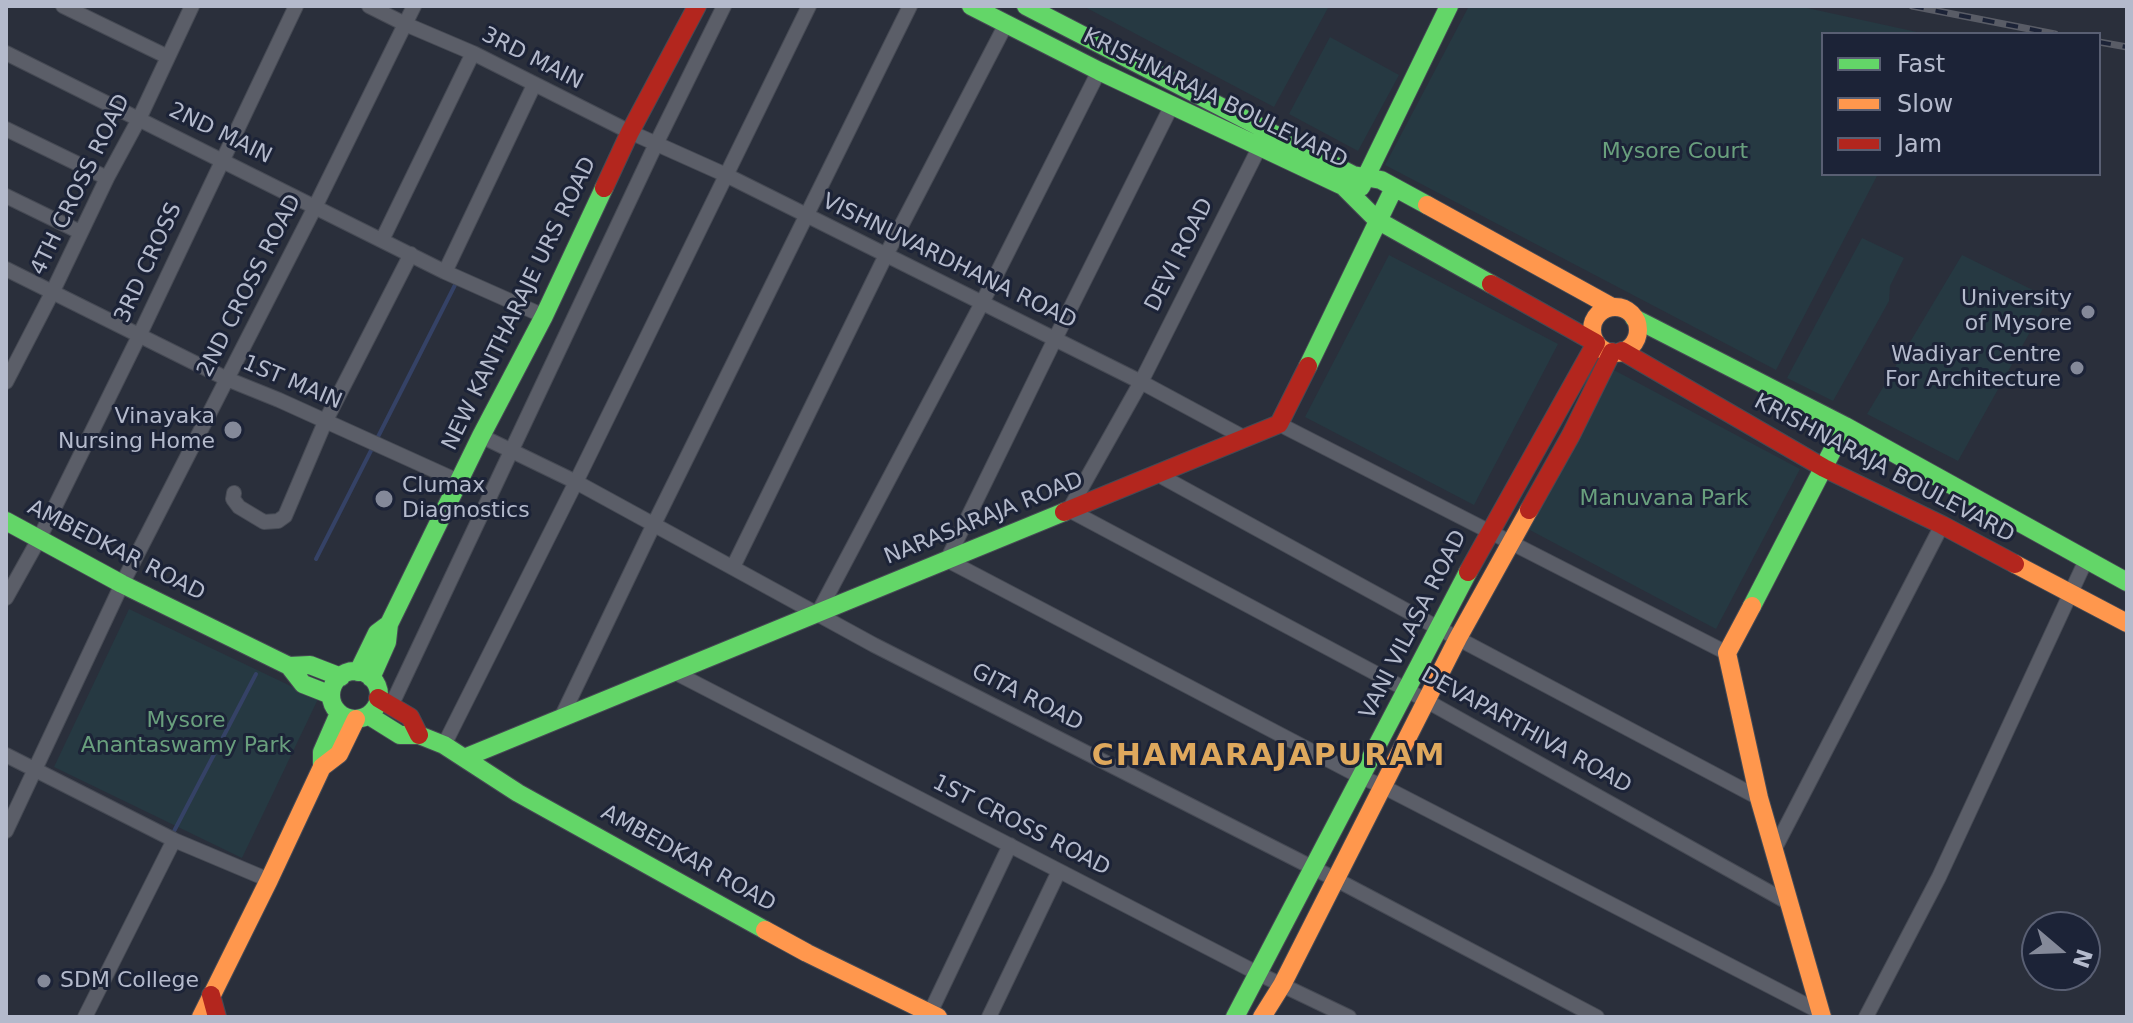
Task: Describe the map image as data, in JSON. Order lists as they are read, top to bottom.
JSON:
{
  "streets": {
    "main road": [
      "KRISHNARAJA BOULEVARD",
      "NEW KANTHARAJE URS ROAD",
      "NARASARAJA ROAD",
      "AMBEDKAR ROAD",
      "VANI VILASA ROAD"
    ],
    "street": [
      "3RD MAIN",
      "2ND MAIN",
      "4TH CROSS ROAD",
      "DEVI ROAD",
      "VISHNUVARDHANA ROAD",
      "3RD CROSS",
      "2ND CROSS ROAD",
      "1ST MAIN",
      "GITA ROAD",
      "DEVAPARTHIVA ROAD",
      "1ST CROSS ROAD"
    ]
  },
  "crossings": [
    ["3RD MAIN", "VISHNUVARDHANA ROAD"],
    ["3RD MAIN", "2ND CROSS ROAD"],
    ["3RD MAIN", "NEW KANTHARAJE URS ROAD"],
    ["KRISHNARAJA BOULEVARD", "DEVI ROAD"],
    ["KRISHNARAJA BOULEVARD", "VANI VILASA ROAD"],
    ["2ND MAIN", "4TH CROSS ROAD"],
    ["2ND MAIN", "3RD CROSS"],
    ["2ND MAIN", "2ND CROSS ROAD"],
    ["2ND MAIN", "NEW KANTHARAJE URS ROAD"],
    ["4TH CROSS ROAD", "1ST MAIN"],
    ["DEVI ROAD", "VISHNUVARDHANA ROAD"],
    ["DEVI ROAD", "NARASARAJA ROAD"],
    ["DEVI ROAD", "DEVAPARTHIVA ROAD"],
    ["VISHNUVARDHANA ROAD", "NEW KANTHARAJE URS ROAD"],
    ["VISHNUVARDHANA ROAD", "NARASARAJA ROAD"],
    ["3RD CROSS", "1ST MAIN"],
    ["3RD CROSS", "AMBEDKAR ROAD"],
    ["2ND CROSS ROAD", "1ST MAIN"],
    ["2ND CROSS ROAD", "AMBEDKAR ROAD"],
    ["NEW KANTHARAJE URS ROAD", "1ST MAIN"],
    ["NEW KANTHARAJE URS ROAD", "AMBEDKAR ROAD"],
    ["NEW KANTHARAJE URS ROAD", "GITA ROAD"],
    ["NARASARAJA ROAD", "AMBEDKAR ROAD"],
    ["NARASARAJA ROAD", "GITA ROAD"],
    ["NARASARAJA ROAD", "DEVAPARTHIVA ROAD"],
    ["NARASARAJA ROAD", "1ST CROSS ROAD"],
    ["VANI VILASA ROAD", "GITA ROAD"],
    ["VANI VILASA ROAD", "DEVAPARTHIVA ROAD"],
    ["VANI VILASA ROAD", "1ST CROSS ROAD"]
  ],
  "districts": ["CHAMARAJAPURAM"],
  "parks": ["Mysore Court", "Manuvana Park", "Mysore Anantaswamy Park"],
  "places": [
    "University of Mysore",
    "Wadiyar Centre For Architecture",
    "Vinayaka Nursing Home",
    "Clumax Diagnostics",
    "SDM College"
  ],
  "legend": ["Fast", "Slow", "Jam"],
  "north": "right"
}
